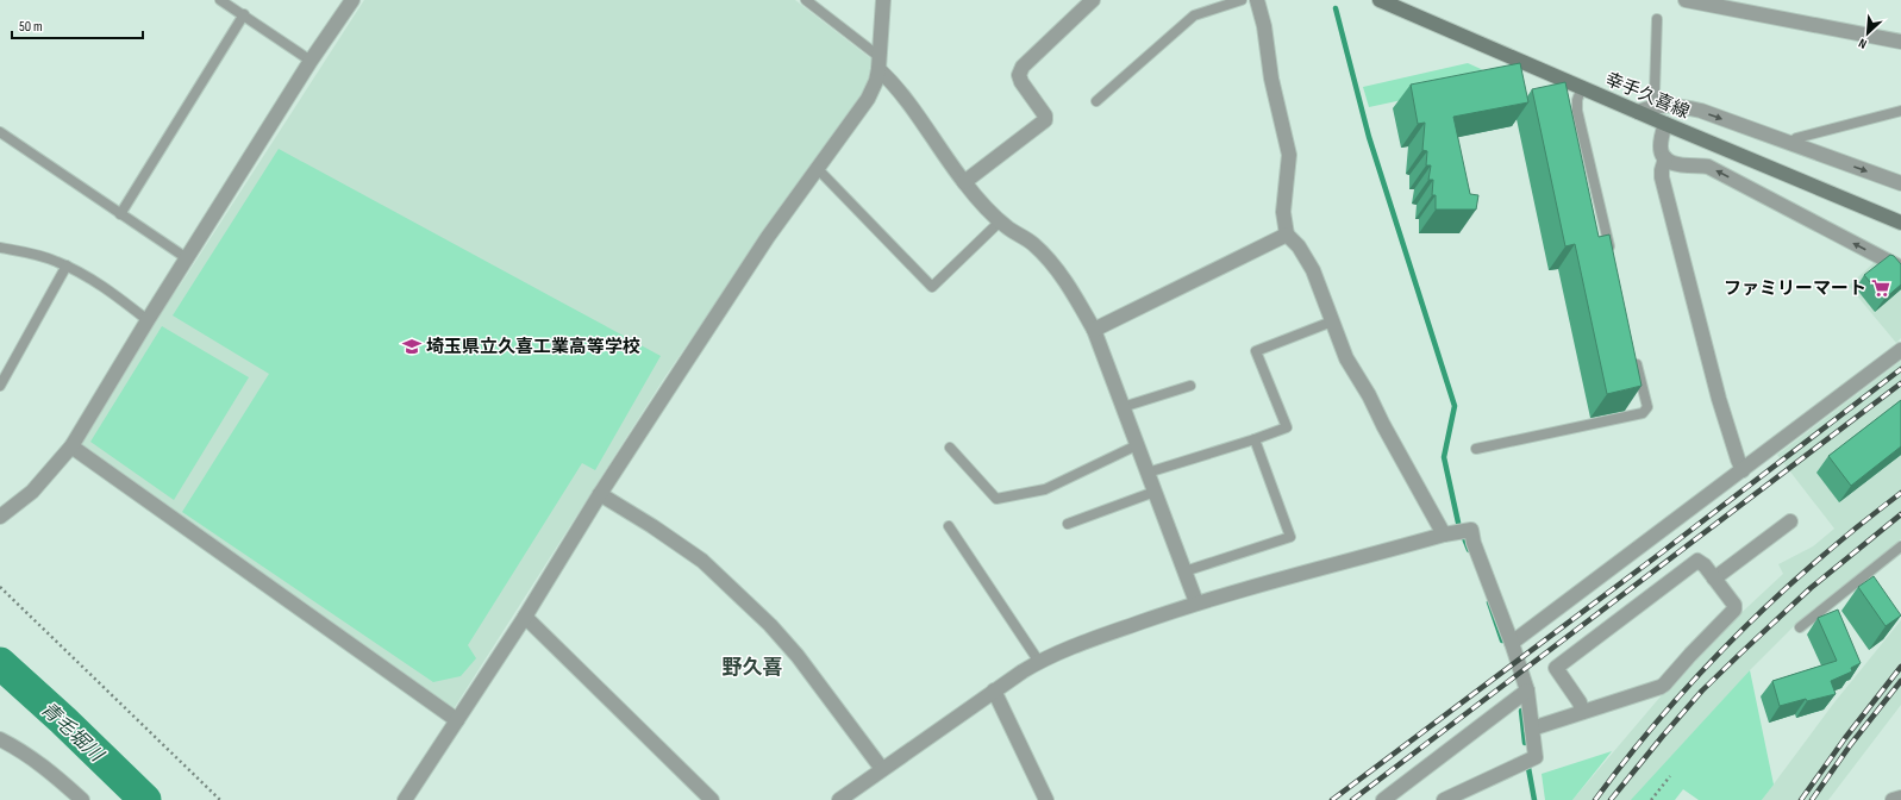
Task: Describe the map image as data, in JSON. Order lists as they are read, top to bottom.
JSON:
{
  "streets": {
    "main road": ["幸手久喜線"]
  },
  "districts": ["野久喜"],
  "water": ["青毛堀川"],
  "places": {
    "supermarket": ["ファミリーマート"],
    "school or university": ["埼玉県立久喜工業高等学校"]
  },
  "scale_bar": "50 m",
  "north": "bottom left"
}
